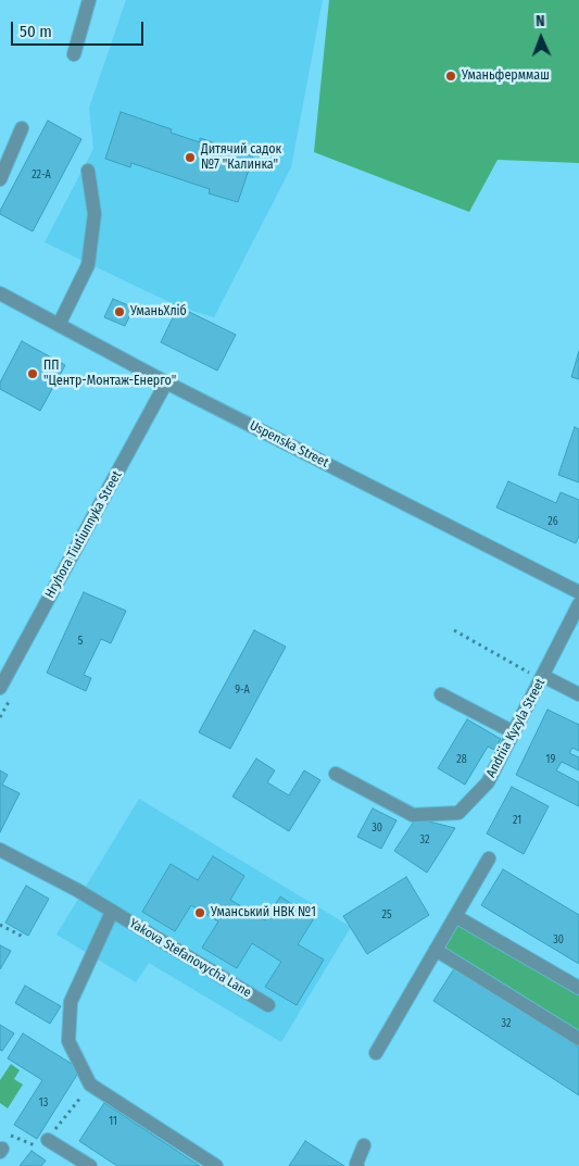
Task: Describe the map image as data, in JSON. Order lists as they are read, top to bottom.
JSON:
{
  "streets": {
    "street": [
      "Uspenska Street",
      "Hryhora Tiutiunnyka Street",
      "Andriia Kyzyla Street",
      "Yakova Stefanovycha Lane"
    ]
  },
  "crossings": [
    ["Uspenska Street", "Hryhora Tiutiunnyka Street"]
  ],
  "places": [
    "Уманьферммаш",
    "Дитячий садок №7 \"Калинка\"",
    "УманьХліб",
    "ПП \"Центр-Монтаж-Енерго\"",
    "Уманський НВК №1"
  ],
  "house_numbers": [
    "22-А",
    "26",
    "5",
    "9-А",
    "28",
    "19",
    "21",
    "30",
    "32",
    "25",
    "30",
    "32",
    "13",
    "11"
  ],
  "scale_bar": "50 m",
  "north": "top"
}
